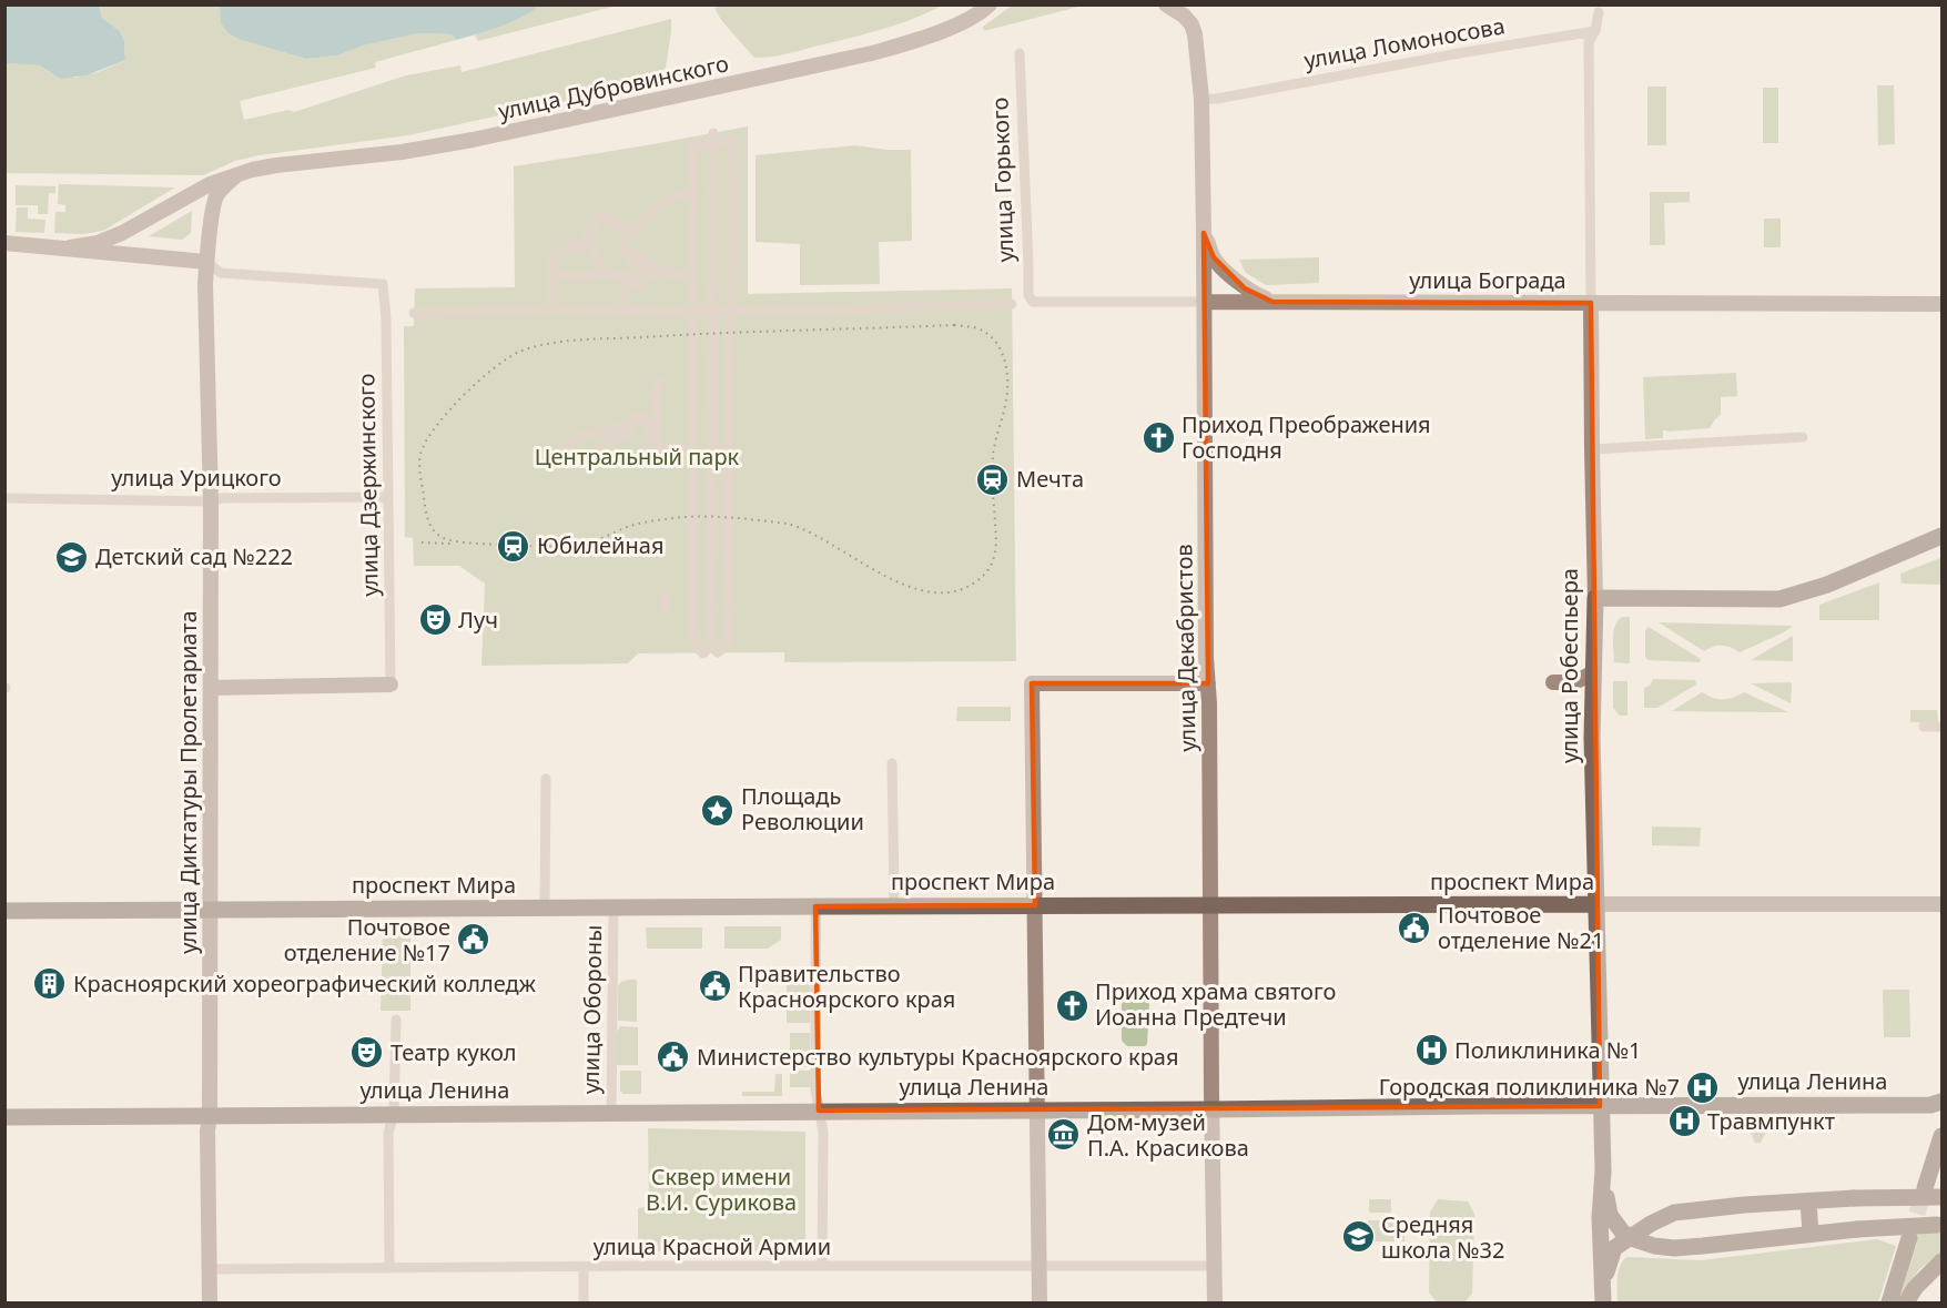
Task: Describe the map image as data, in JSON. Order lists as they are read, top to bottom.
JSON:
{
  "streets": {
    "main road": [
      "улица Дубровинского",
      "улица Бограда",
      "улица Декабристов",
      "улица Робеспьера",
      "улица Диктатуры Пролетариата",
      "проспект Мира",
      "улица Ленина"
    ],
    "street": [
      "улица Ломоносова",
      "улица Горького",
      "улица Урицкого",
      "улица Дзержинского",
      "улица Обороны",
      "улица Красной Армии"
    ]
  },
  "crossings": [
    ["улица Ломоносова", "улица Декабристов"],
    ["улица Ломоносова", "улица Робеспьера"],
    ["улица Дубровинского", "улица Дзержинского"],
    ["улица Дубровинского", "улица Диктатуры Пролетариата"],
    ["улица Горького", "улица Бограда"],
    ["улица Бограда", "улица Декабристов"],
    ["улица Бограда", "улица Робеспьера"],
    ["улица Урицкого", "улица Дзержинского"],
    ["улица Урицкого", "улица Диктатуры Пролетариата"],
    ["улица Декабристов", "проспект Мира"],
    ["улица Декабристов", "улица Ленина"],
    ["улица Декабристов", "улица Красной Армии"],
    ["улица Робеспьера", "проспект Мира"],
    ["улица Робеспьера", "улица Ленина"],
    ["улица Диктатуры Пролетариата", "проспект Мира"],
    ["улица Диктатуры Пролетариата", "улица Ленина"],
    ["улица Диктатуры Пролетариата", "улица Красной Армии"],
    ["проспект Мира", "улица Обороны"],
    ["улица Обороны", "улица Ленина"]
  ],
  "parks": ["Центральный парк", "Сквер имени В.И. Сурикова"],
  "places": {
    "church": ["Приход Преображения Господня", "Приход храма святого Иоанна Предтечи"],
    "station": ["Мечта", "Юбилейная"],
    "school or university": ["Детский сад №222", "Средняя школа №32"],
    "theatre": ["Луч", "Театр кукол"],
    "place": ["Площадь Революции"],
    "public building": [
      "Почтовое отделение №21",
      "Почтовое отделение №17",
      "Правительство Красноярского края",
      "Министерство культуры Красноярского края"
    ],
    "building": ["Красноярский хореографический колледж"],
    "hospital": ["Поликлиника №1", "Городская поликлиника №7", "Травмпункт"],
    "museum": ["Дом-музей П.А. Красикова"]
  }
}
